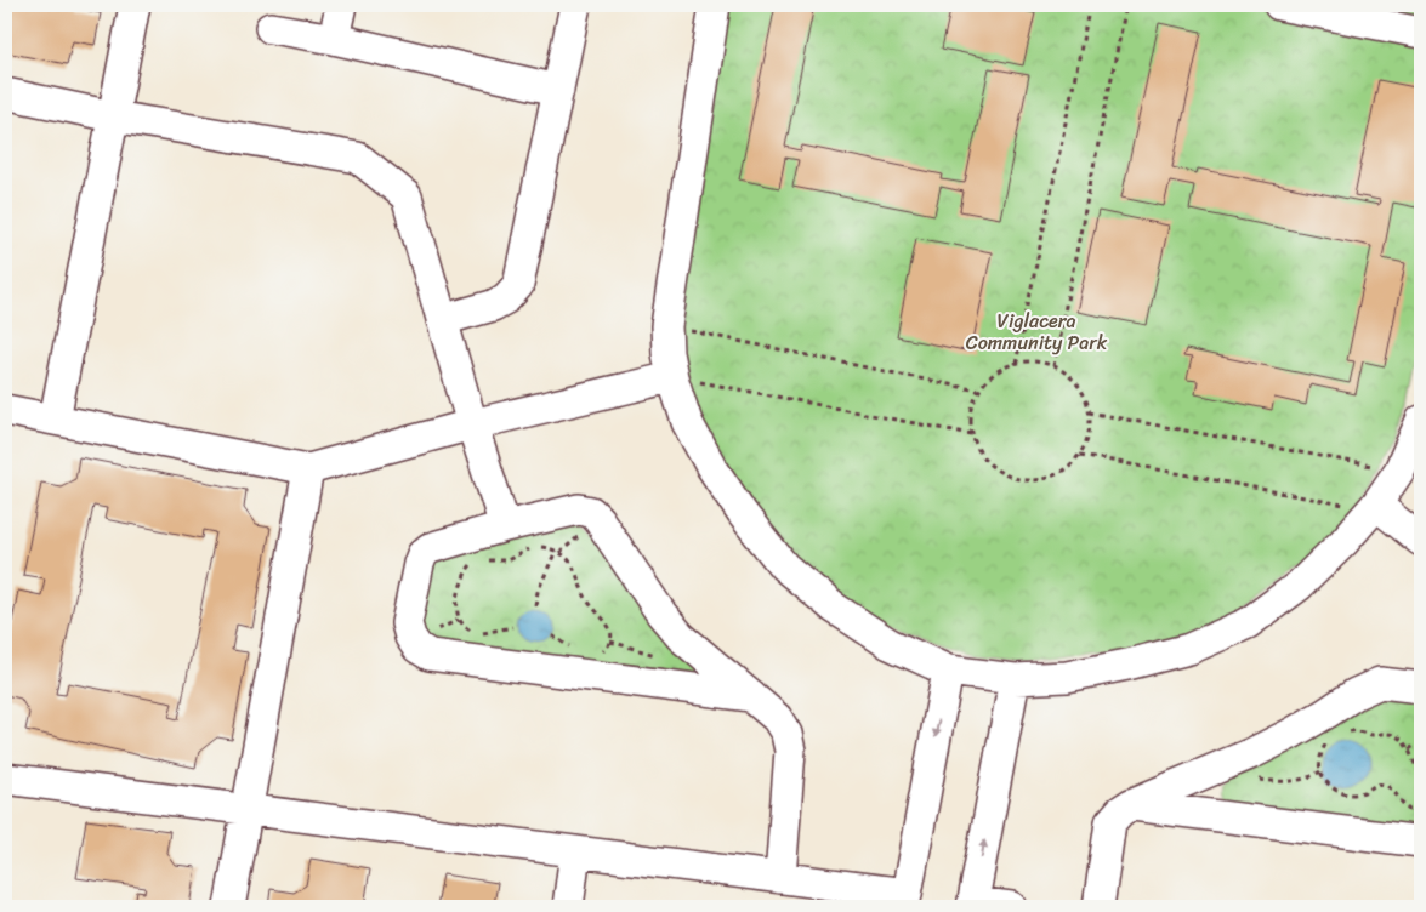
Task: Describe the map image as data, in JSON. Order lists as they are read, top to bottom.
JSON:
{
  "parks": ["Viglacera Community Park"]
}
